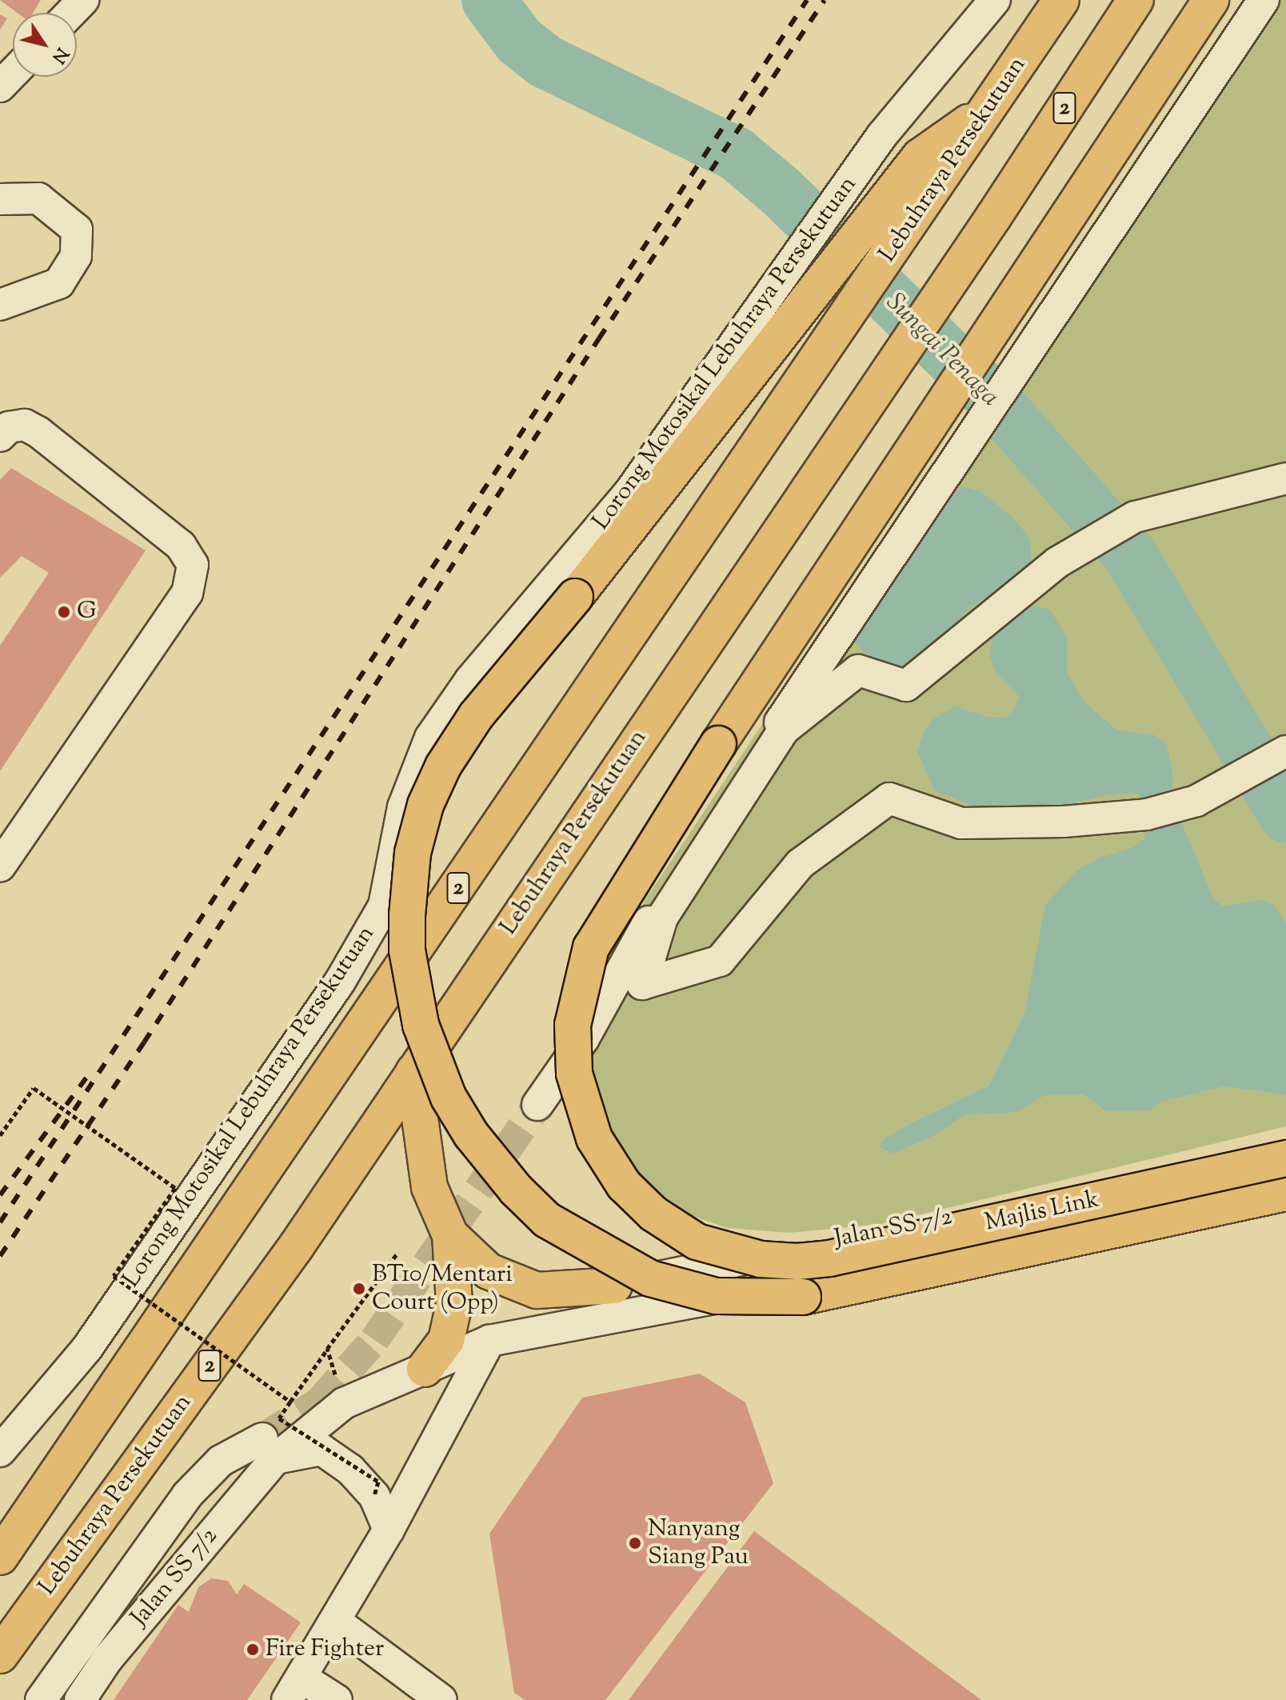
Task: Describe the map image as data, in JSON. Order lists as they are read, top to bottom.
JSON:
{
  "streets": {
    "main road": ["2", "Lebuhraya Persekutuan", "Majlis Link"],
    "street": ["Lorong Motosikal Lebuhraya Persekutuan", "Jalan SS 7/2"]
  },
  "crossings": [
    ["Lebuhraya Persekutuan", "Majlis Link"],
    ["Majlis Link", "Jalan SS 7/2"]
  ],
  "water": ["Sungai Penaga"],
  "places": [
    "G",
    "BT10/Mentari Court (Opp)",
    "Nanyang Siang Pau",
    "Fire Fighter"
  ],
  "north": "bottom right"
}
